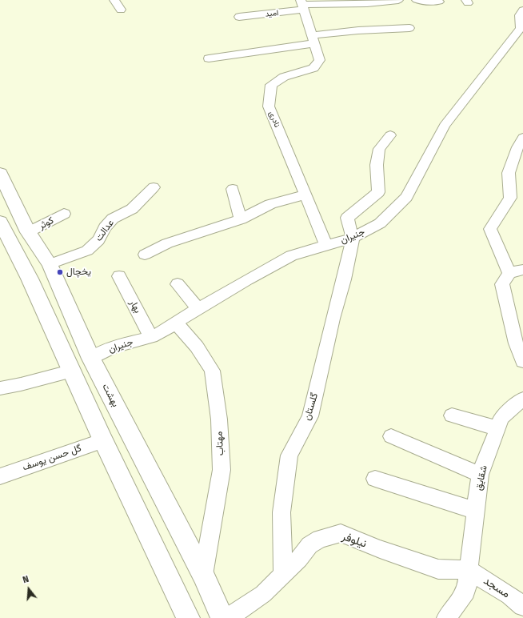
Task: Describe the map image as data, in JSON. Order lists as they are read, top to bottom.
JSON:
{
  "streets": {
    "main road": ["بهشت"],
    "street": [
      "امید",
      "نادری",
      "کوثر",
      "عدالت",
      "جنیران",
      "بهار",
      "گلستان",
      "مهتاب",
      "گل حسن یوسف",
      "شقایق",
      "نیلوفر",
      "مسجد"
    ]
  },
  "crossings": [
    ["امید", "نادری"],
    ["نادری", "جنیران"],
    ["کوثر", "بهشت"],
    ["عدالت", "بهشت"],
    ["جنیران", "بهار"],
    ["جنیران", "بهشت"],
    ["جنیران", "گلستان"],
    ["جنیران", "مهتاب"],
    ["بهشت", "مهتاب"],
    ["گلستان", "نیلوفر"],
    ["شقایق", "نیلوفر"],
    ["شقایق", "مسجد"],
    ["نیلوفر", "مسجد"]
  ],
  "places": ["یخچال"],
  "north": "top"
}
